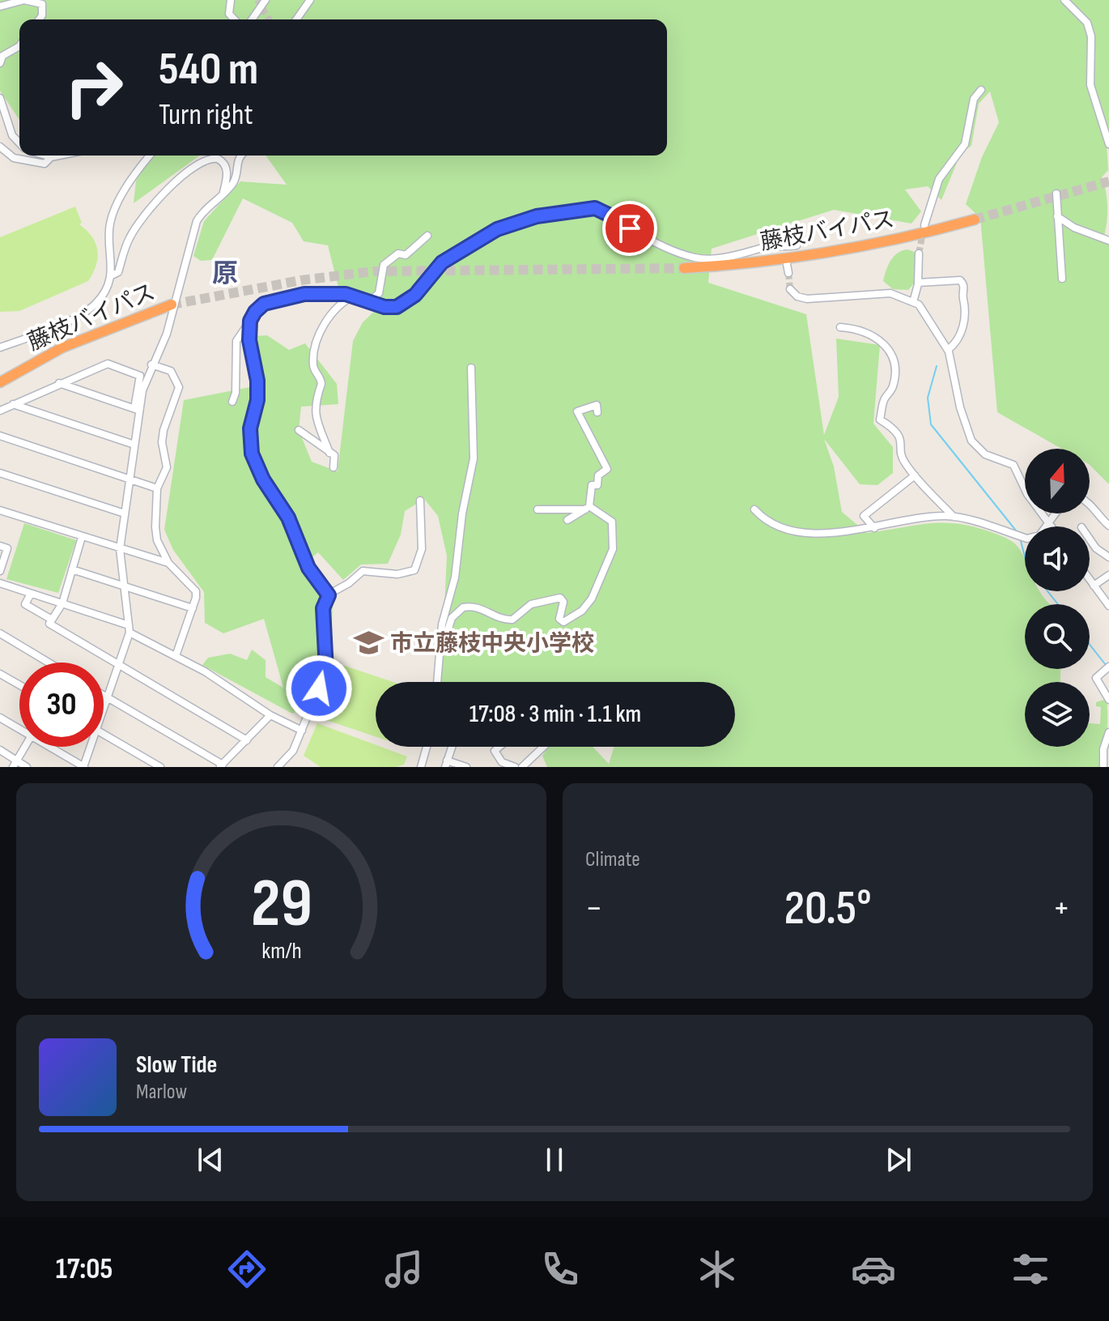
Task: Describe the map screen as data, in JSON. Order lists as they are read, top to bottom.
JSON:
{
  "streets": {
    "highway": ["藤枝バイパス"]
  },
  "districts": ["原"],
  "places": {
    "school or university": ["市立藤枝中央小学校"]
  },
  "north": "top",
  "page": {
    "turn": ["540 m", "Turn right"],
    "limit": "30",
    "trip": "17:08 · 3 min · 1.1 km",
    "tile": "Climate",
    "heat": ["−", "20.5°", "+"],
    "song": ["Slow Tide", "Marlow"],
    "tabs": "17:05",
    "gauge": ["29", "km/h"]
  }
}
